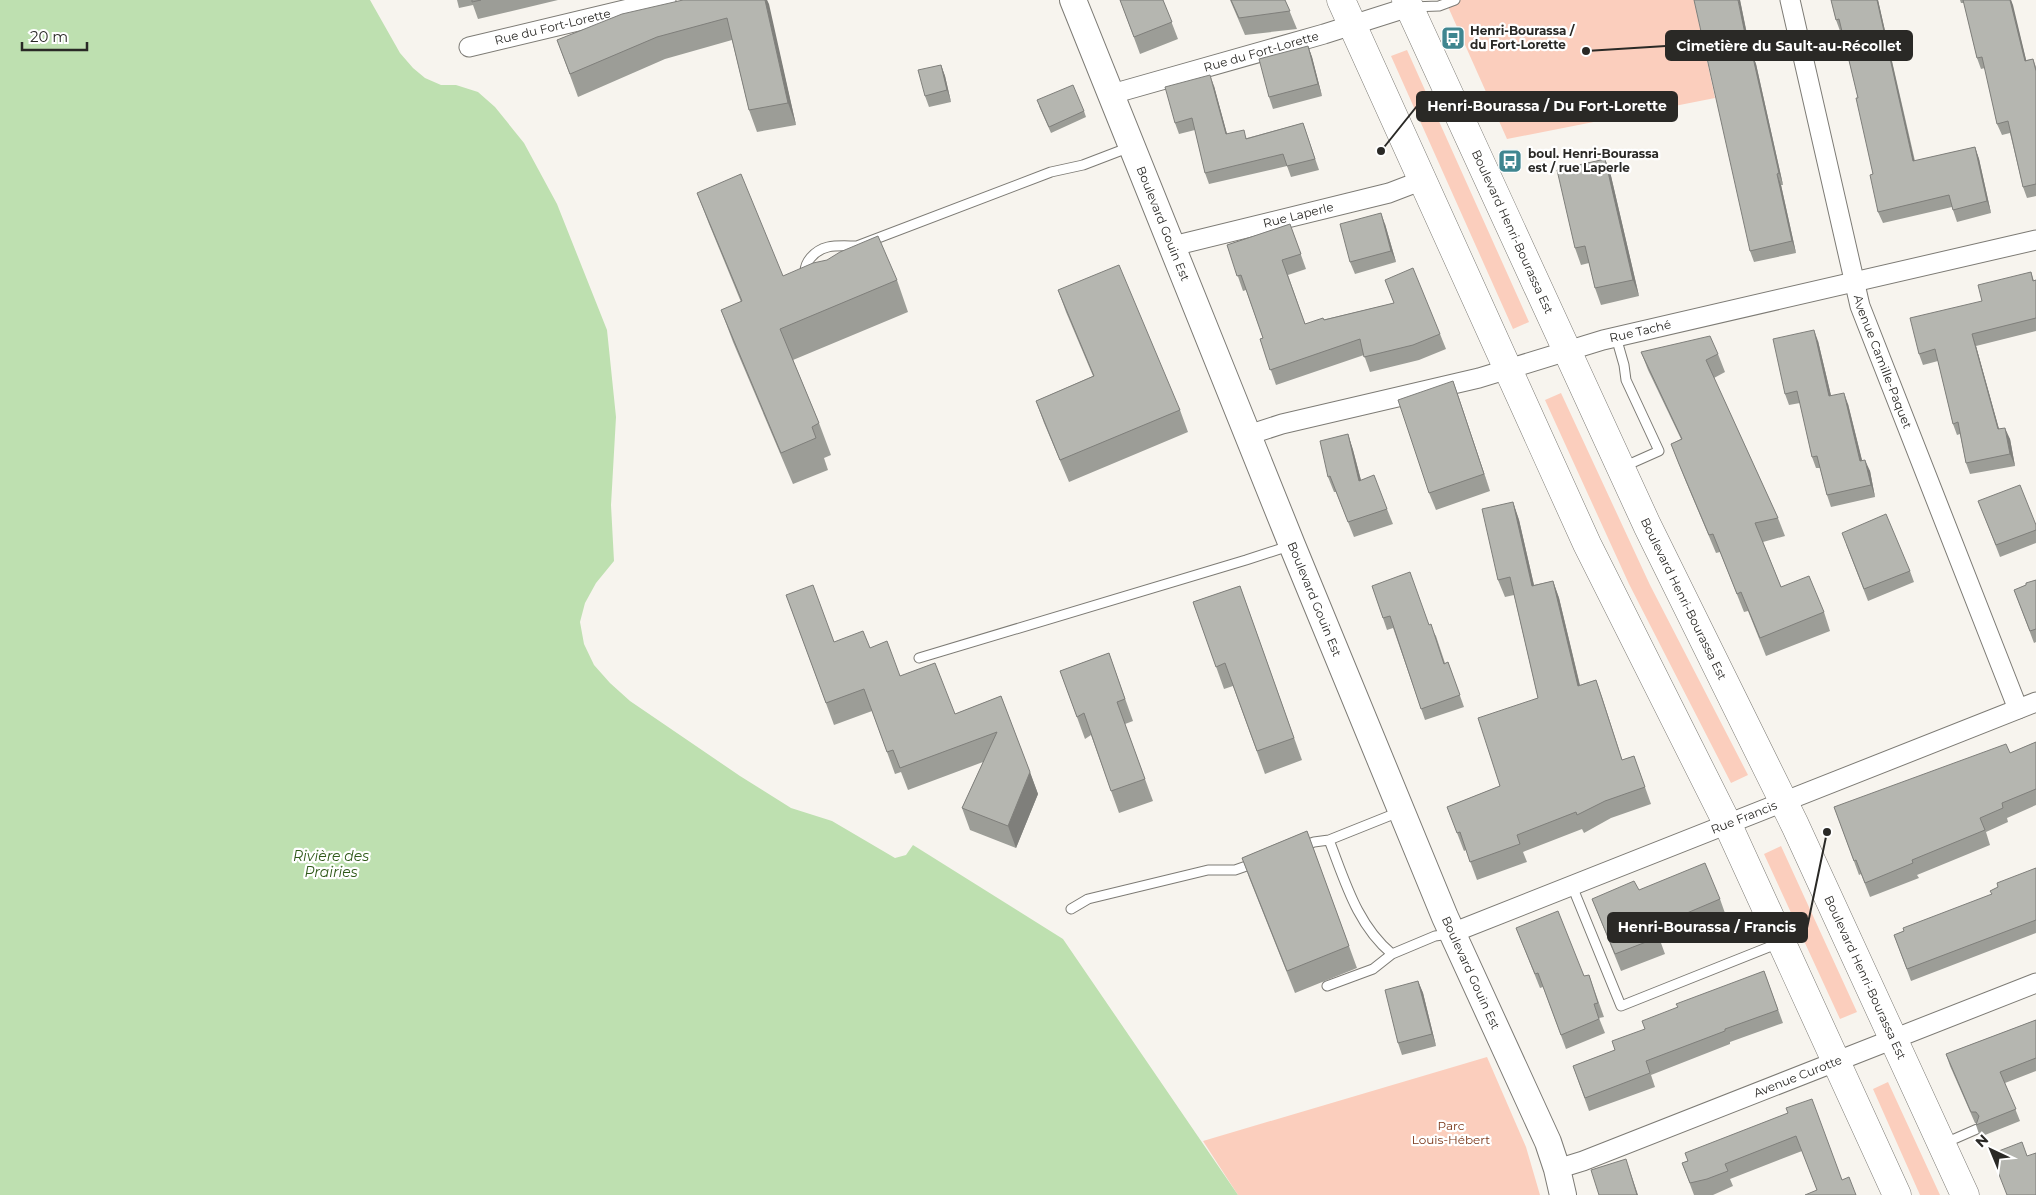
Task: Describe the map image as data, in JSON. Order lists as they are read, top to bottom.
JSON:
{
  "streets": {
    "main road": ["Boulevard Henri-Bourassa Est"],
    "street": [
      "Rue du Fort-Lorette",
      "Rue Laperle",
      "Boulevard Gouin Est",
      "Rue Taché",
      "Avenue Camille-Paquet",
      "Rue Francis",
      "Avenue Curotte"
    ]
  },
  "crossings": [
    ["Rue du Fort-Lorette", "Boulevard Gouin Est"],
    ["Rue du Fort-Lorette", "Boulevard Henri-Bourassa Est"],
    ["Rue Laperle", "Boulevard Gouin Est"],
    ["Boulevard Gouin Est", "Rue Taché"],
    ["Boulevard Gouin Est", "Rue Francis"],
    ["Boulevard Gouin Est", "Avenue Curotte"],
    ["Boulevard Henri-Bourassa Est", "Rue Taché"],
    ["Boulevard Henri-Bourassa Est", "Rue Francis"],
    ["Boulevard Henri-Bourassa Est", "Avenue Curotte"],
    ["Rue Taché", "Avenue Camille-Paquet"],
    ["Avenue Camille-Paquet", "Rue Francis"]
  ],
  "water": ["Rivière des Prairies"],
  "parks": ["Parc Louis-Hébert"],
  "places": {
    "bus stop": ["Henri-Bourassa / du Fort-Lorette", "boul. Henri-Bourassa est / rue Laperle"],
    "other": ["Cimetière du Sault-au-Récollet", "Henri-Bourassa / Du Fort-Lorette", "Henri-Bourassa / Francis"]
  },
  "scale_bar": "20 m",
  "north": "top left"
}
